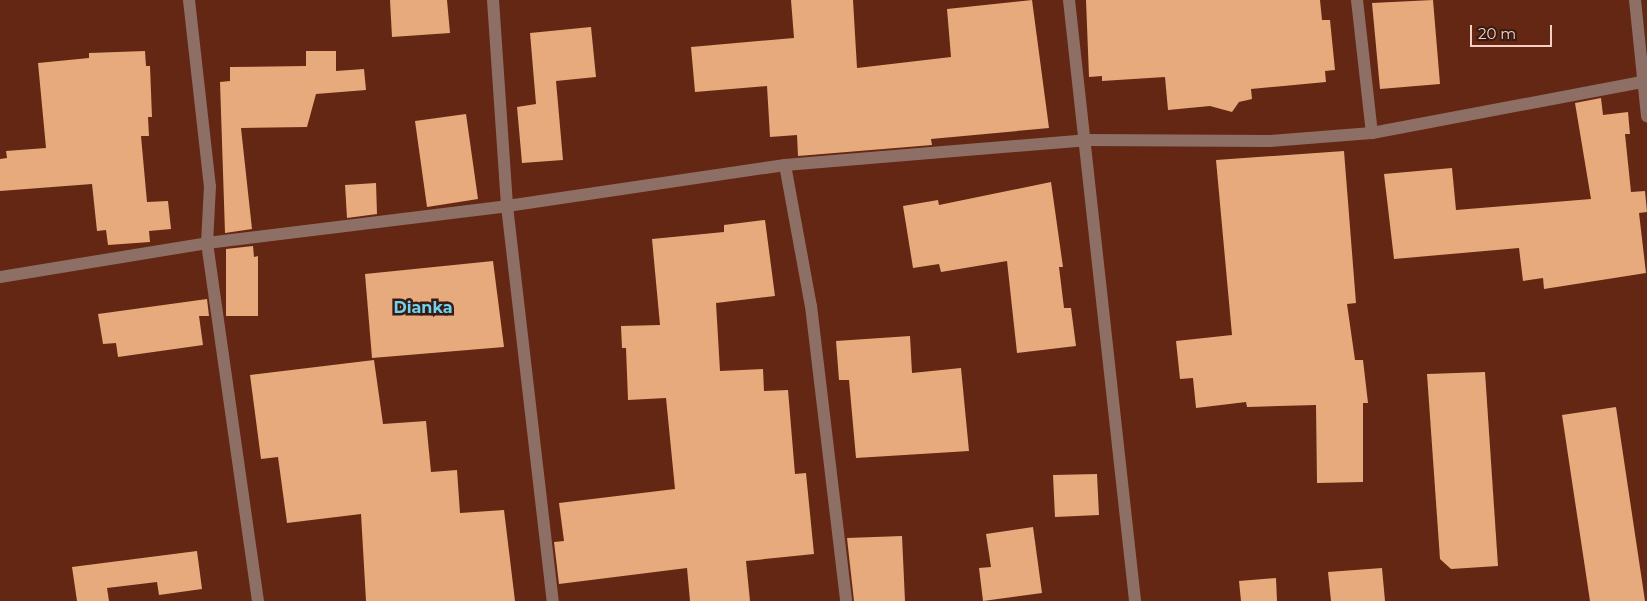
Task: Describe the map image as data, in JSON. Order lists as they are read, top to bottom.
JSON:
{
  "districts": ["Dianka"],
  "scale_bar": "20 m"
}
